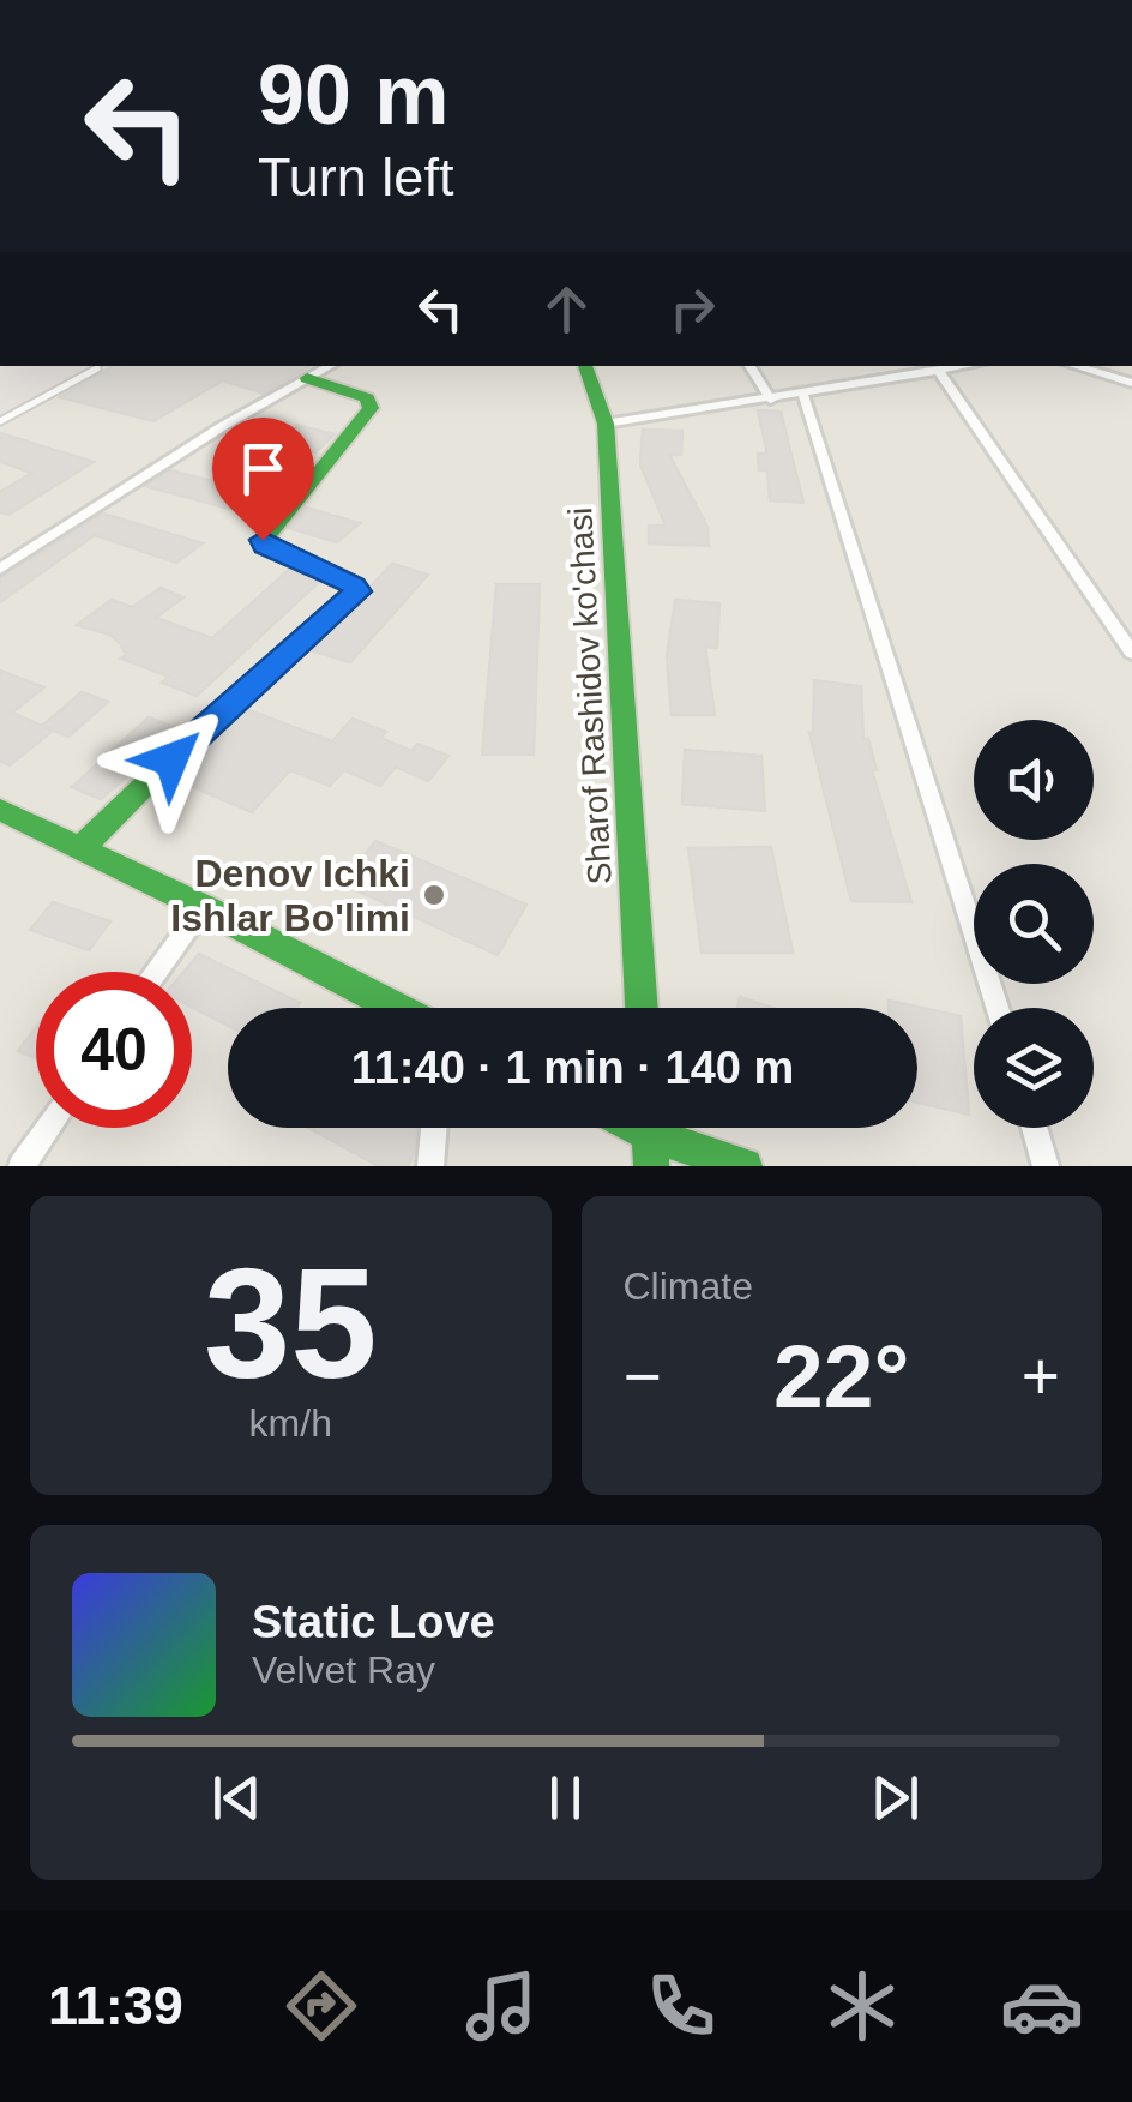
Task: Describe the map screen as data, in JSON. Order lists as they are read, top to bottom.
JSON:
{
  "streets": {
    "street": ["Sharof Rashidov ko'chasi"]
  },
  "places": ["Denov Ichki Ishlar Bo'limi"],
  "page": {
    "turn": ["90 m", "Turn left"],
    "limit": "40",
    "trip": "11:40 · 1 min · 140 m",
    "tile": [
      ["35", "km/h"],
      "Climate"
    ],
    "heat": ["−", "22°", "+"],
    "song": ["Static Love", "Velvet Ray"],
    "tabs": "11:39"
  }
}
